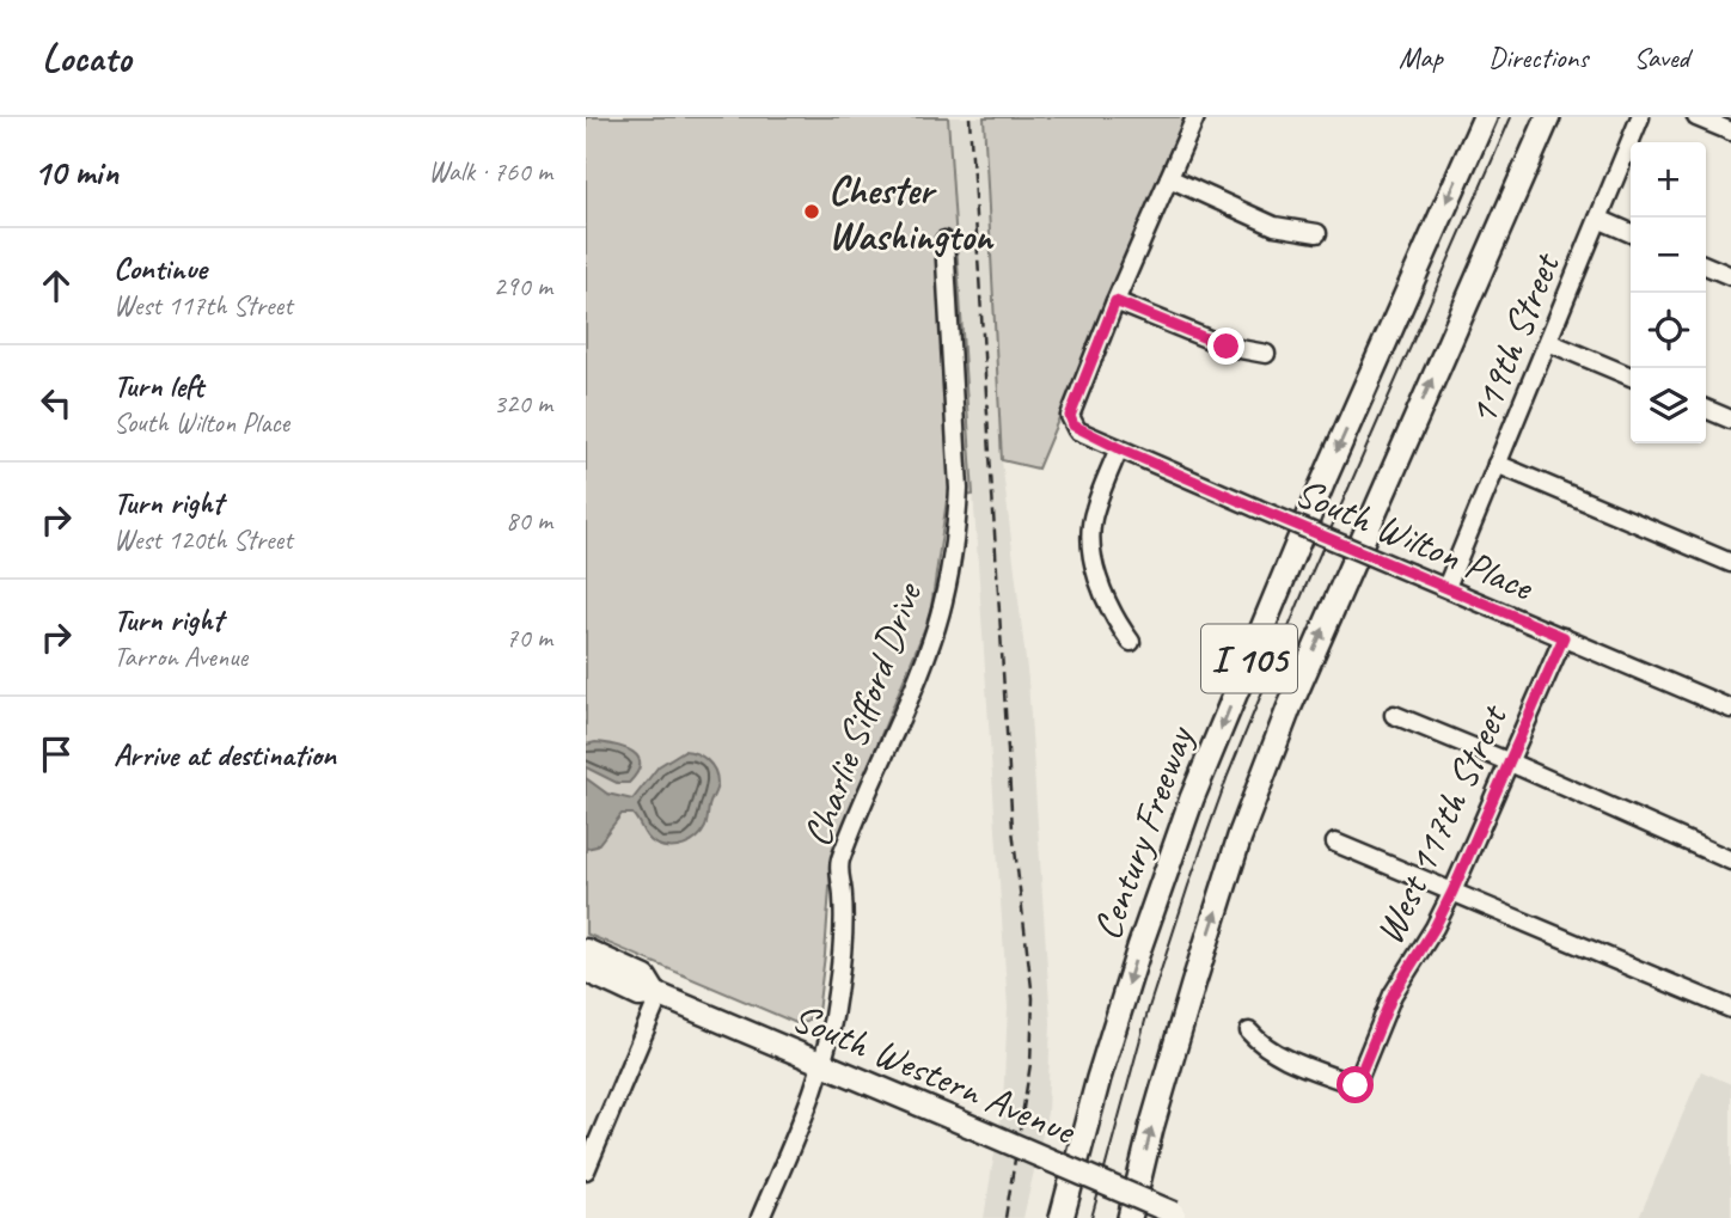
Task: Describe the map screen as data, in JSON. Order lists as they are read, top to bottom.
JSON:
{
  "streets": {
    "highway": ["I 105", "Century Freeway"],
    "main road": ["South Western Avenue"],
    "street": [
      "119th Street",
      "South Wilton Place",
      "Charlie Sifford Drive",
      "West 117th Street"
    ]
  },
  "crossings": [
    ["119th Street", "South Wilton Place"],
    ["South Wilton Place", "West 117th Street"],
    ["Charlie Sifford Drive", "South Western Avenue"]
  ],
  "places": ["Chester Washington"],
  "page": {
    "header": "Locato",
    "nav": ["Map", "Directions", "Saved"],
    "heading": ["10 min", "Walk · 760 m"],
    "map_buttons": ["+", "−"],
    "list": [
      ["Continue", "West 117th Street", "290 m"],
      ["Turn left", "South Wilton Place", "320 m"],
      ["Turn right", "West 120th Street", "80 m"],
      ["Turn right", "Tarron Avenue", "70 m"],
      "Arrive at destination"
    ]
  }
}
